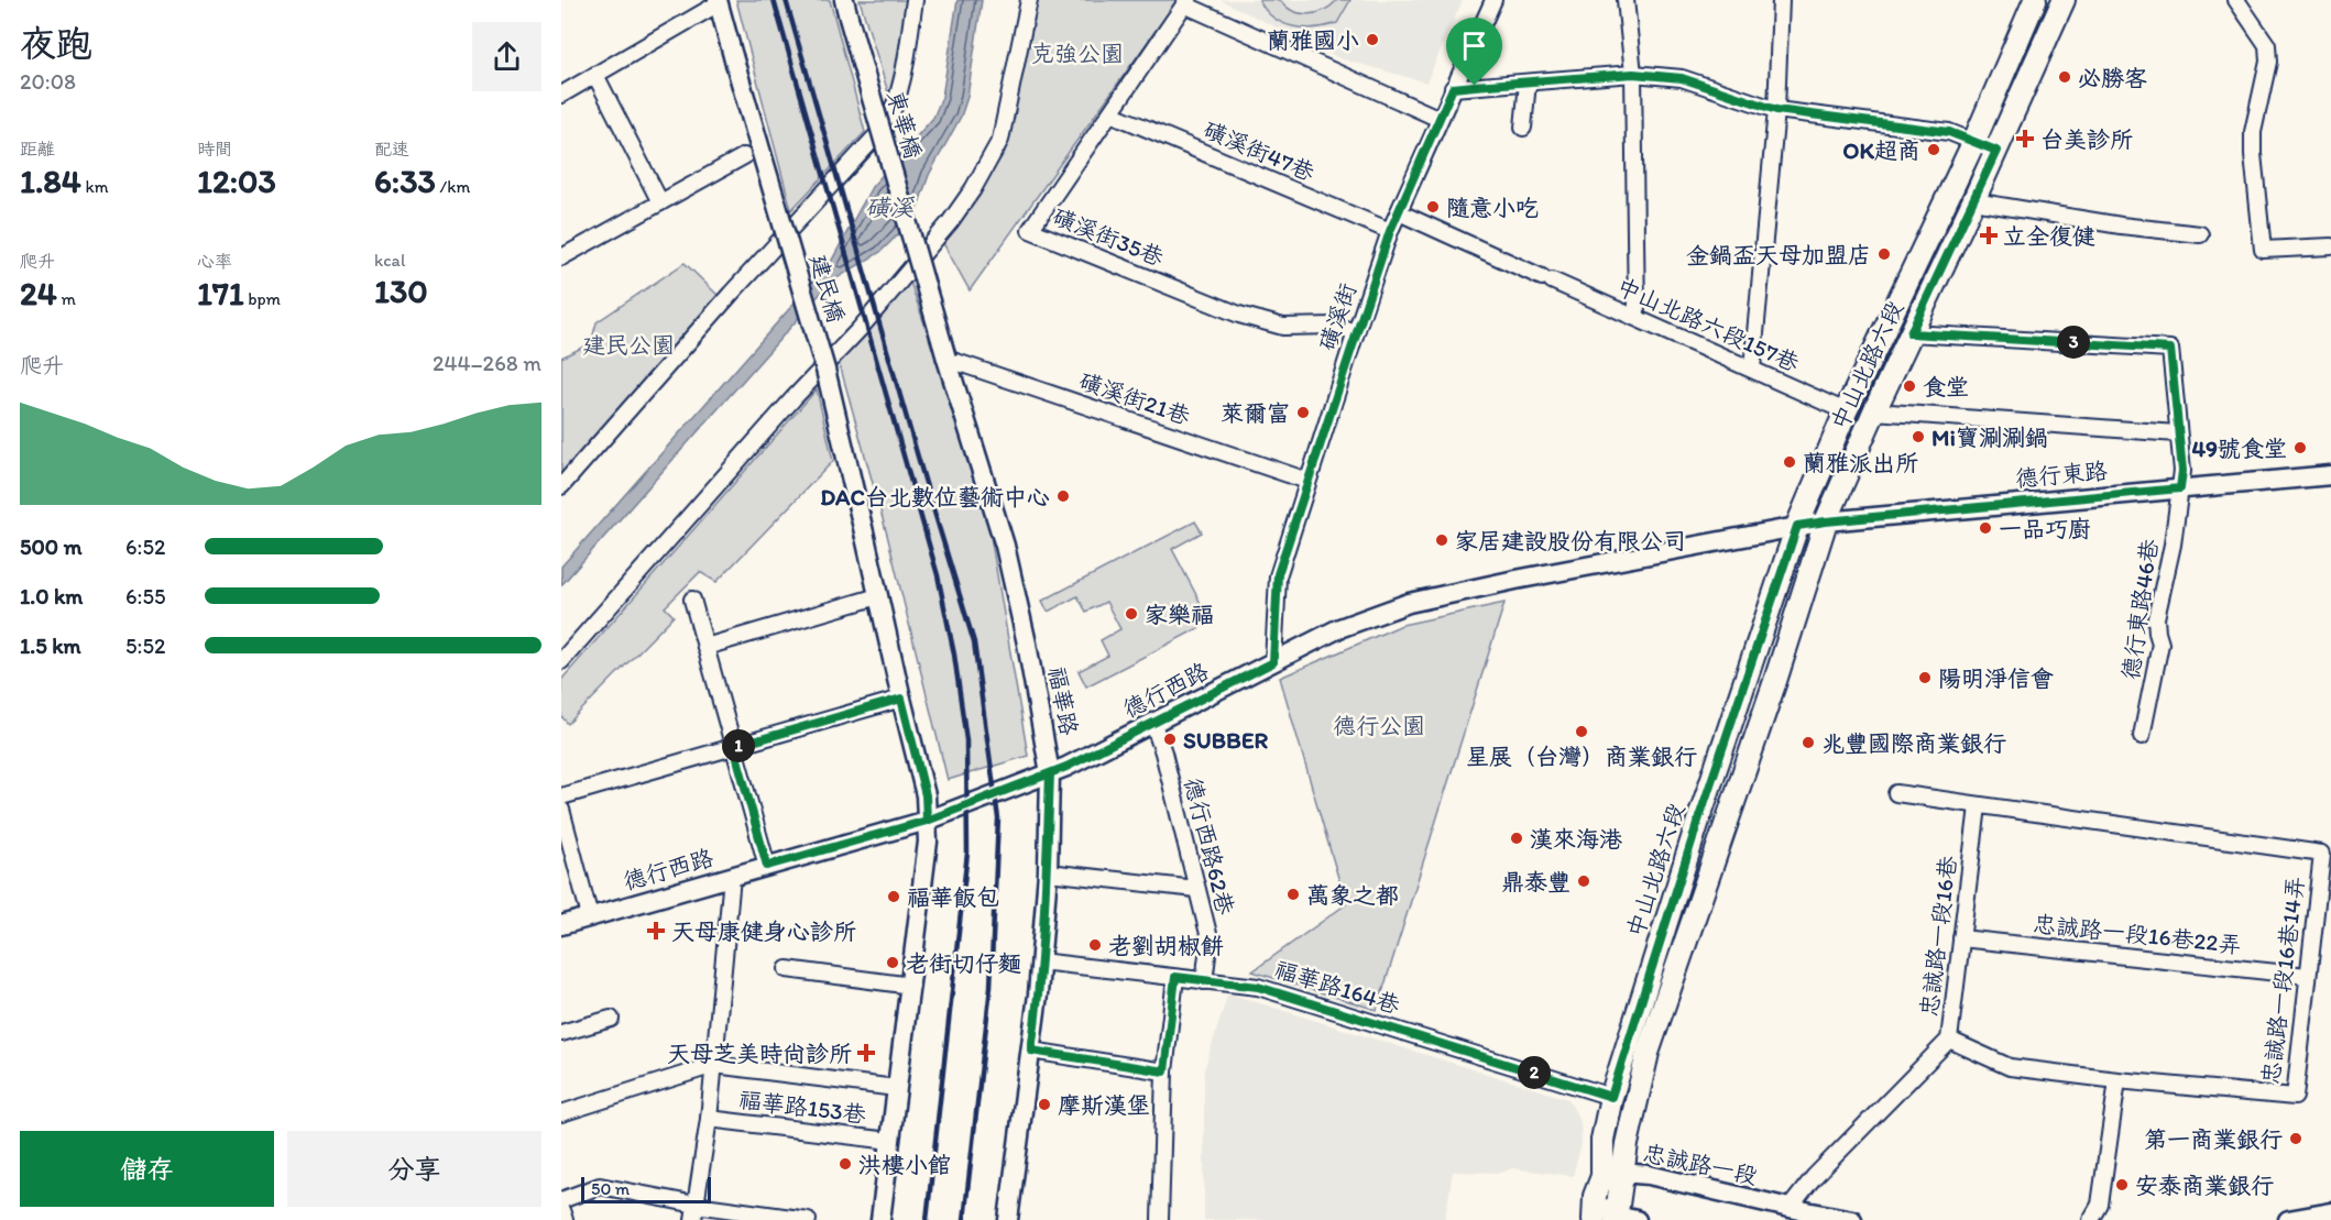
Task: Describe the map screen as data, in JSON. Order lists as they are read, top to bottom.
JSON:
{
  "streets": {
    "main road": ["中山北路六段"],
    "street": [
      "東華橋",
      "磺溪街47巷",
      "磺溪街35巷",
      "建民橋",
      "磺溪街",
      "中山北路六段157巷",
      "磺溪街21巷",
      "德行東路",
      "德行東路46巷",
      "德行西路",
      "福華路",
      "德行西路62巷",
      "忠誠路一段16巷22弄",
      "忠誠路一段16巷",
      "忠誠路一段16巷14弄",
      "福華路164巷",
      "福華路153巷",
      "忠誠路一段"
    ]
  },
  "crossings": [
    ["東華橋", "磺溪街21巷"],
    ["東華橋", "福華路"],
    ["磺溪街47巷", "磺溪街35巷"],
    ["磺溪街47巷", "磺溪街"],
    ["磺溪街35巷", "磺溪街"],
    ["磺溪街", "中山北路六段157巷"],
    ["磺溪街", "磺溪街21巷"],
    ["磺溪街", "德行西路"],
    ["中山北路六段157巷", "中山北路六段"],
    ["中山北路六段", "德行東路"],
    ["中山北路六段", "德行東路46巷"],
    ["中山北路六段", "德行西路"],
    ["中山北路六段", "福華路164巷"],
    ["中山北路六段", "忠誠路一段"],
    ["磺溪街21巷", "福華路"],
    ["德行東路", "德行東路46巷"],
    ["德行東路", "德行西路"],
    ["德行西路", "福華路"],
    ["德行西路", "德行西路62巷"],
    ["福華路", "福華路164巷"],
    ["德行西路62巷", "福華路164巷"],
    ["忠誠路一段16巷22弄", "忠誠路一段16巷"],
    ["忠誠路一段16巷22弄", "忠誠路一段16巷14弄"],
    ["忠誠路一段16巷", "忠誠路一段16巷14弄"],
    ["忠誠路一段16巷", "忠誠路一段"]
  ],
  "water": ["磺溪"],
  "parks": ["克強公園", "建民公園", "德行公園"],
  "places": {
    "other": [
      "蘭雅國小",
      "必勝客",
      "OK超商",
      "隨意小吃",
      "金鍋盃天母加盟店",
      "食堂",
      "萊爾富",
      "Mi寶涮涮鍋",
      "49號食堂",
      "蘭雅派出所",
      "DAC台北數位藝術中心",
      "一品巧廚",
      "家居建設股份有限公司",
      "家樂福",
      "陽明淨信會",
      "星展（台灣）商業銀行",
      "SUBBER",
      "兆豐國際商業銀行",
      "漢來海港",
      "鼎泰豐",
      "萬象之都",
      "福華飯包",
      "老劉胡椒餅",
      "老街切仔麵",
      "摩斯漢堡",
      "第一商業銀行",
      "洪樓小館",
      "安泰商業銀行"
    ],
    "health": [
      "台美診所",
      "立全復健",
      "天母康健身心診所",
      "天母芝美時尚診所"
    ]
  },
  "scale_bar": "50 m",
  "page": {
    "heading": ["夜跑", "20:08"],
    "stats": [
      ["距離", "1.84 km"],
      ["時間", "12:03"],
      ["配速", "6:33 /km"],
      ["爬升", "24 m"],
      ["心率", "171 bpm"],
      ["kcal", "130"]
    ],
    "pins": ["3", "1", "2"],
    "chart": ["爬升", "244–268 m"],
    "list": [
      {
        "name": "500 m",
        "note": "6:52"
      },
      {
        "name": "1.0 km",
        "note": "6:55"
      },
      {
        "name": "1.5 km",
        "note": "5:52"
      }
    ],
    "buttons": ["儲存", "分享"],
    "scale": "50 m"
  }
}
